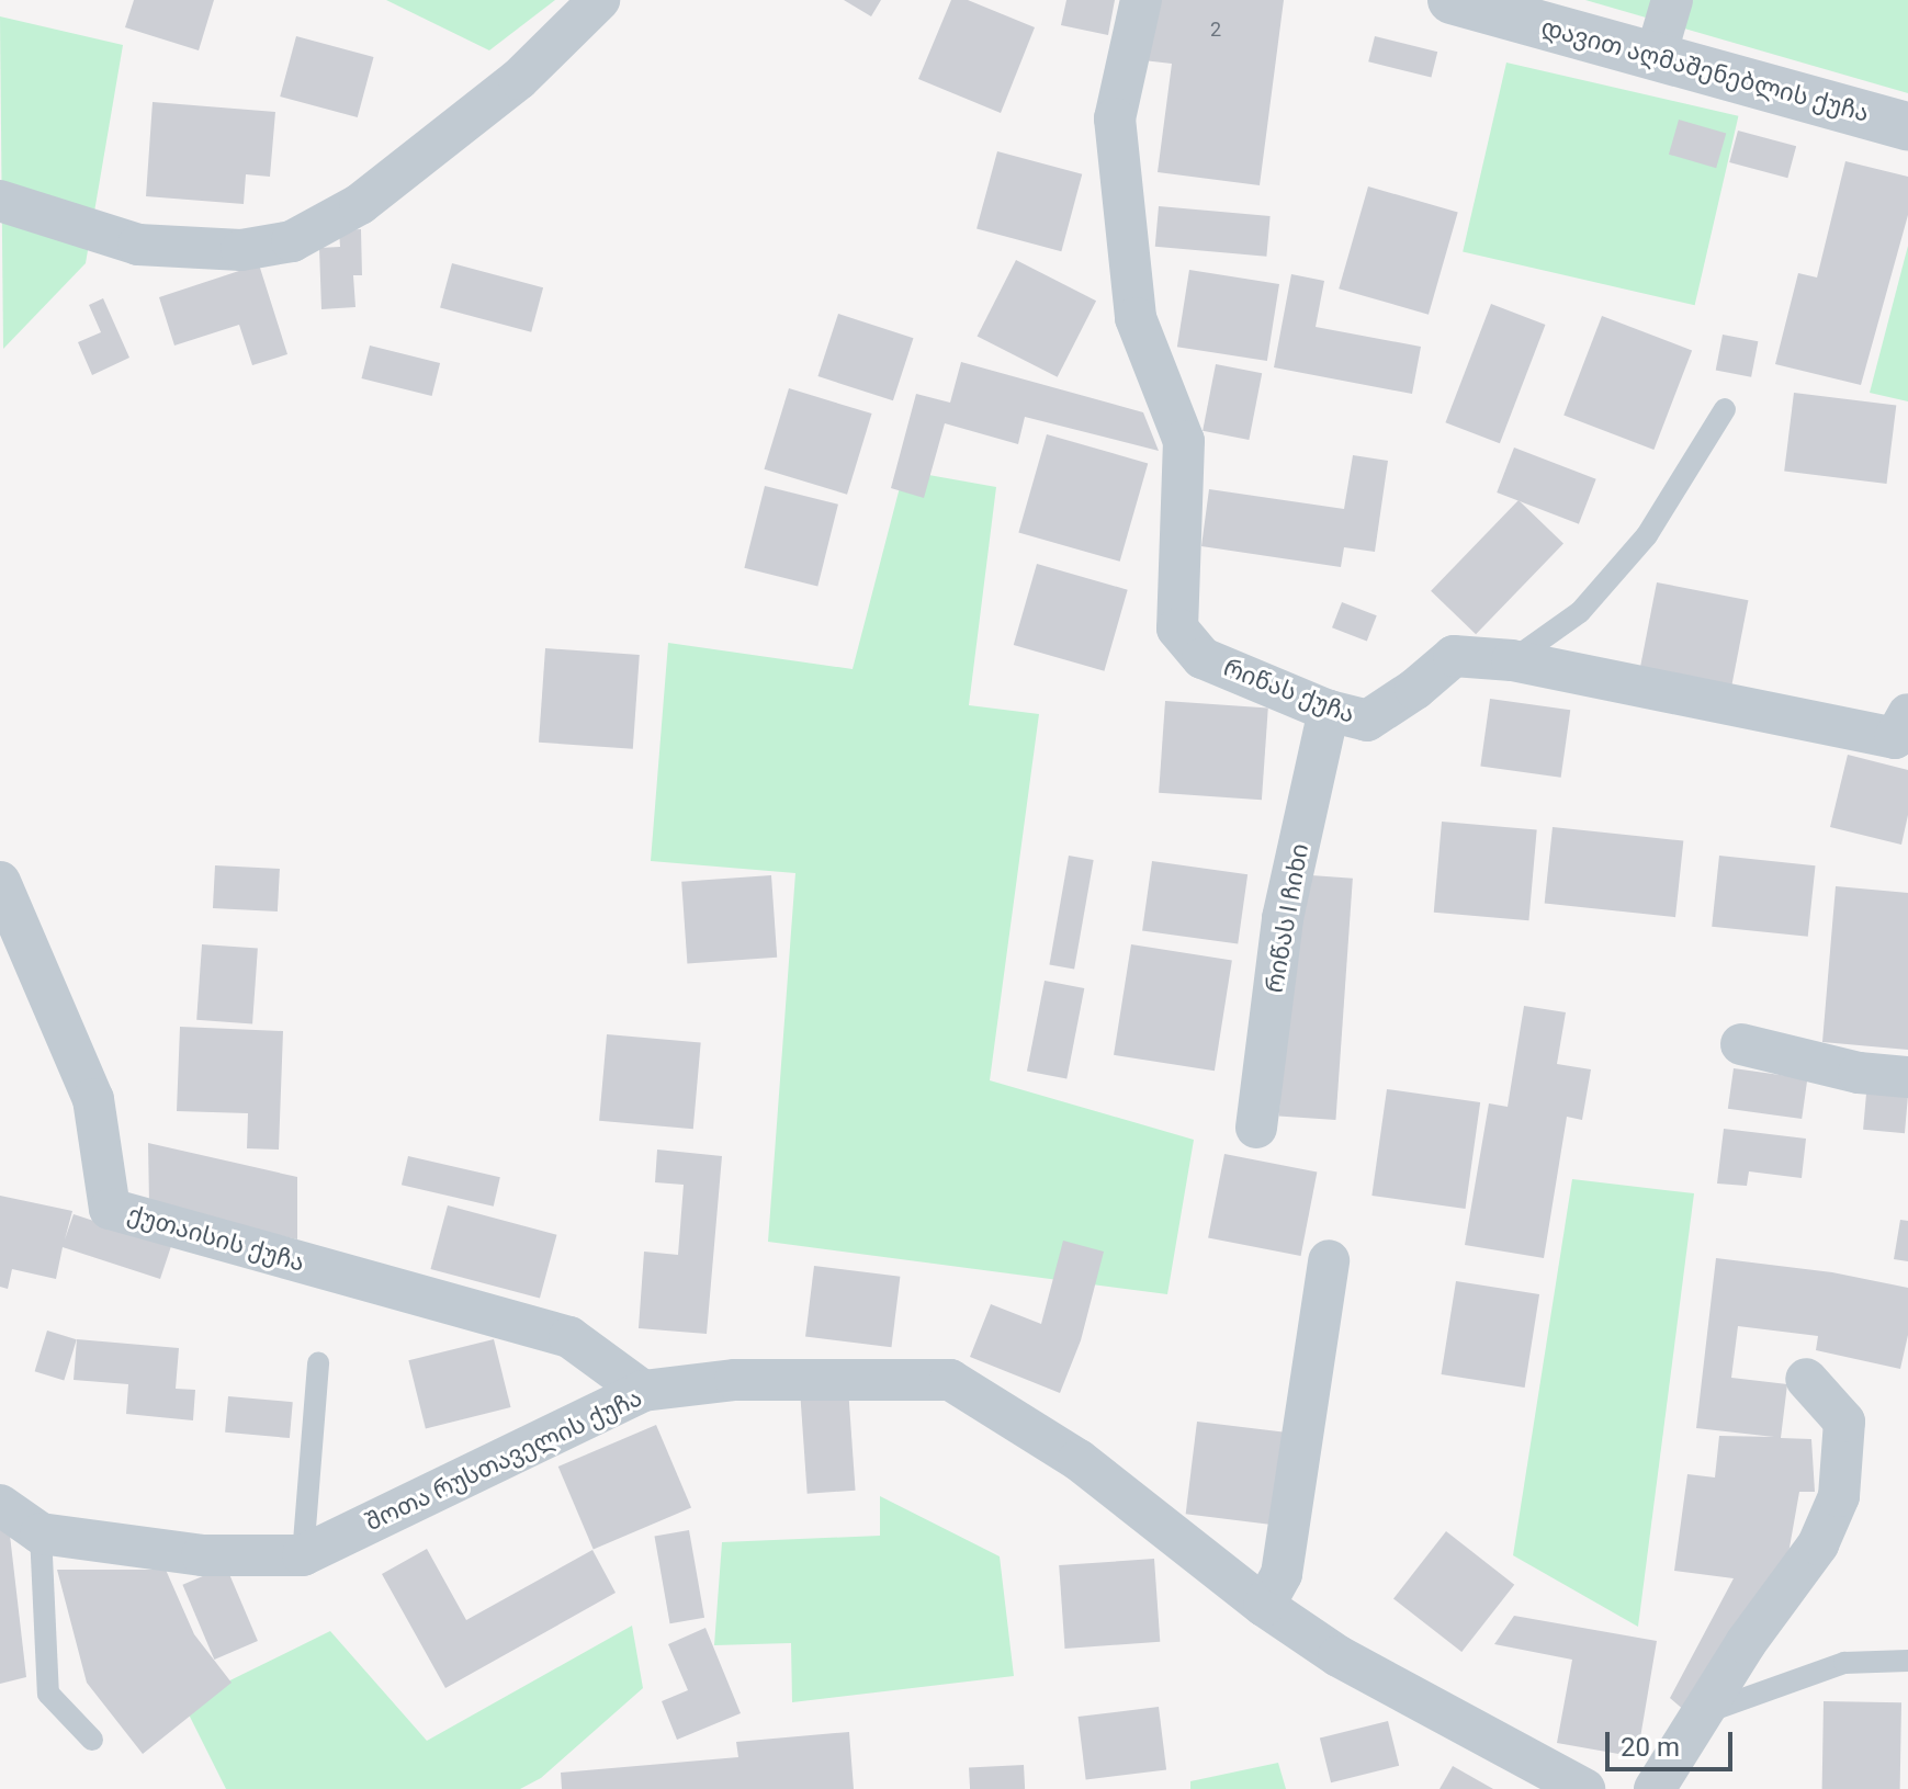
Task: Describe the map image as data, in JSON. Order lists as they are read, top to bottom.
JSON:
{
  "streets": {
    "street": [
      "დავით აღმაშენებლის ქუჩა",
      "რიწას ქუჩა",
      "რიწას I ჩიხი",
      "ქუთაისის ქუჩა",
      "შოთა რუსთაველის ქუჩა"
    ]
  },
  "crossings": [
    ["რიწას ქუჩა", "რიწას I ჩიხი"],
    ["ქუთაისის ქუჩა", "შოთა რუსთაველის ქუჩა"]
  ],
  "house_numbers": ["2"],
  "scale_bar": "20 m"
}
